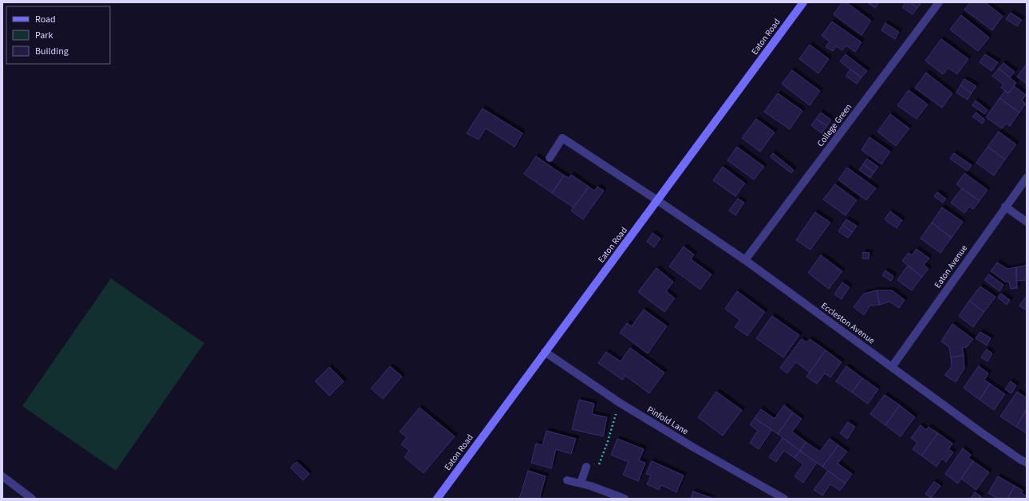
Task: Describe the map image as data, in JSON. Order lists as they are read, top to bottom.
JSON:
{
  "streets": {
    "street": [
      "Eaton Road",
      "College Green",
      "Eaton Avenue",
      "Eccleston Avenue",
      "Pinfold Lane"
    ]
  },
  "crossings": [
    ["Eaton Road", "Eccleston Avenue"],
    ["Eaton Road", "Pinfold Lane"],
    ["College Green", "Eccleston Avenue"],
    ["Eaton Avenue", "Eccleston Avenue"]
  ],
  "legend": ["Road", "Park", "Building"]
}
